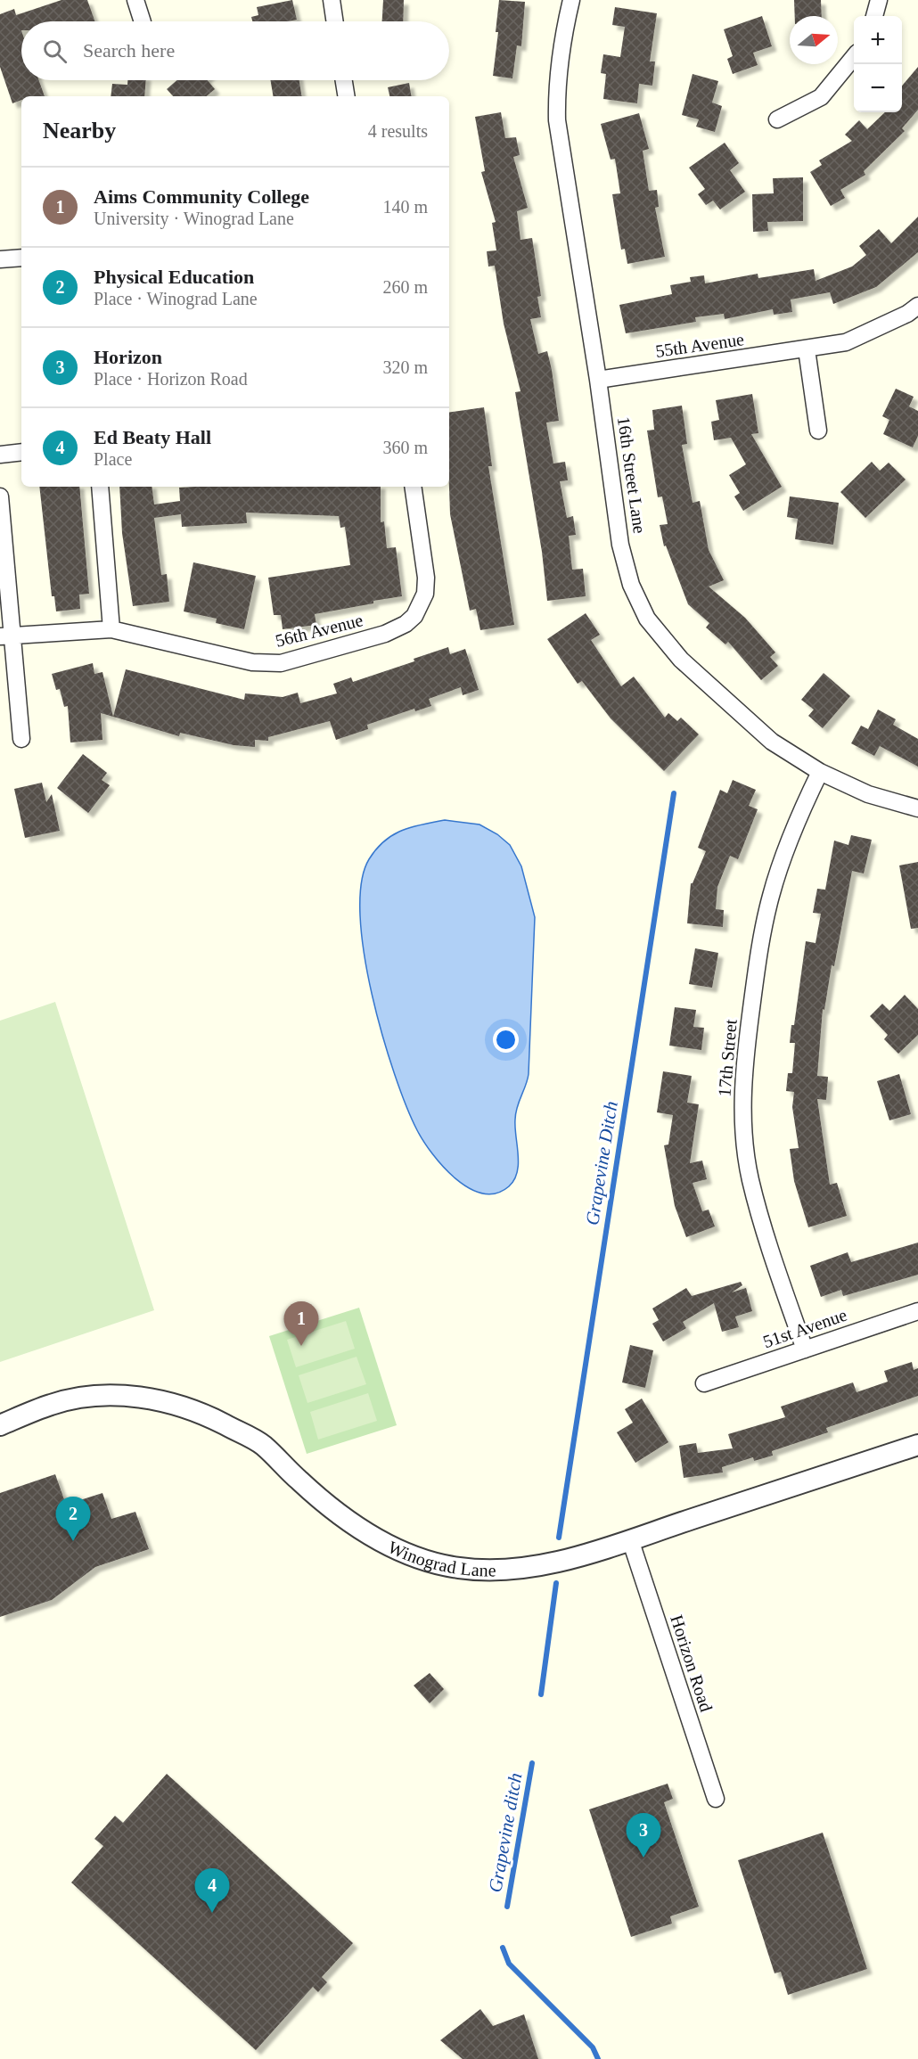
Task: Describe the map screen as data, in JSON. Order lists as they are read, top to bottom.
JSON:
{
  "streets": {
    "street": [
      "55th Avenue",
      "16th Street Lane",
      "56th Avenue",
      "17th Street",
      "51st Avenue",
      "Winograd Lane",
      "Horizon Road"
    ]
  },
  "crossings": [
    ["55th Avenue", "16th Street Lane"],
    ["16th Street Lane", "17th Street"],
    ["17th Street", "51st Avenue"],
    ["Winograd Lane", "Horizon Road"]
  ],
  "water": ["Grapevine Ditch", "Grapevine ditch"],
  "north": "right",
  "page": {
    "map_buttons": ["+", "−"],
    "search": "Search here",
    "heading": ["Nearby", "4 results"],
    "list": [
      {
        "mark": "1",
        "name": "Aims Community College",
        "note": "University · Winograd Lane",
        "value": "140 m"
      },
      {
        "mark": "2",
        "name": "Physical Education",
        "note": "Place · Winograd Lane",
        "value": "260 m"
      },
      {
        "mark": "3",
        "name": "Horizon",
        "note": "Place · Horizon Road",
        "value": "320 m"
      },
      {
        "mark": "4",
        "name": "Ed Beaty Hall",
        "note": "Place",
        "value": "360 m"
      }
    ],
    "pins": [
      "1",
      "2",
      "3",
      "4"
    ]
  }
}
